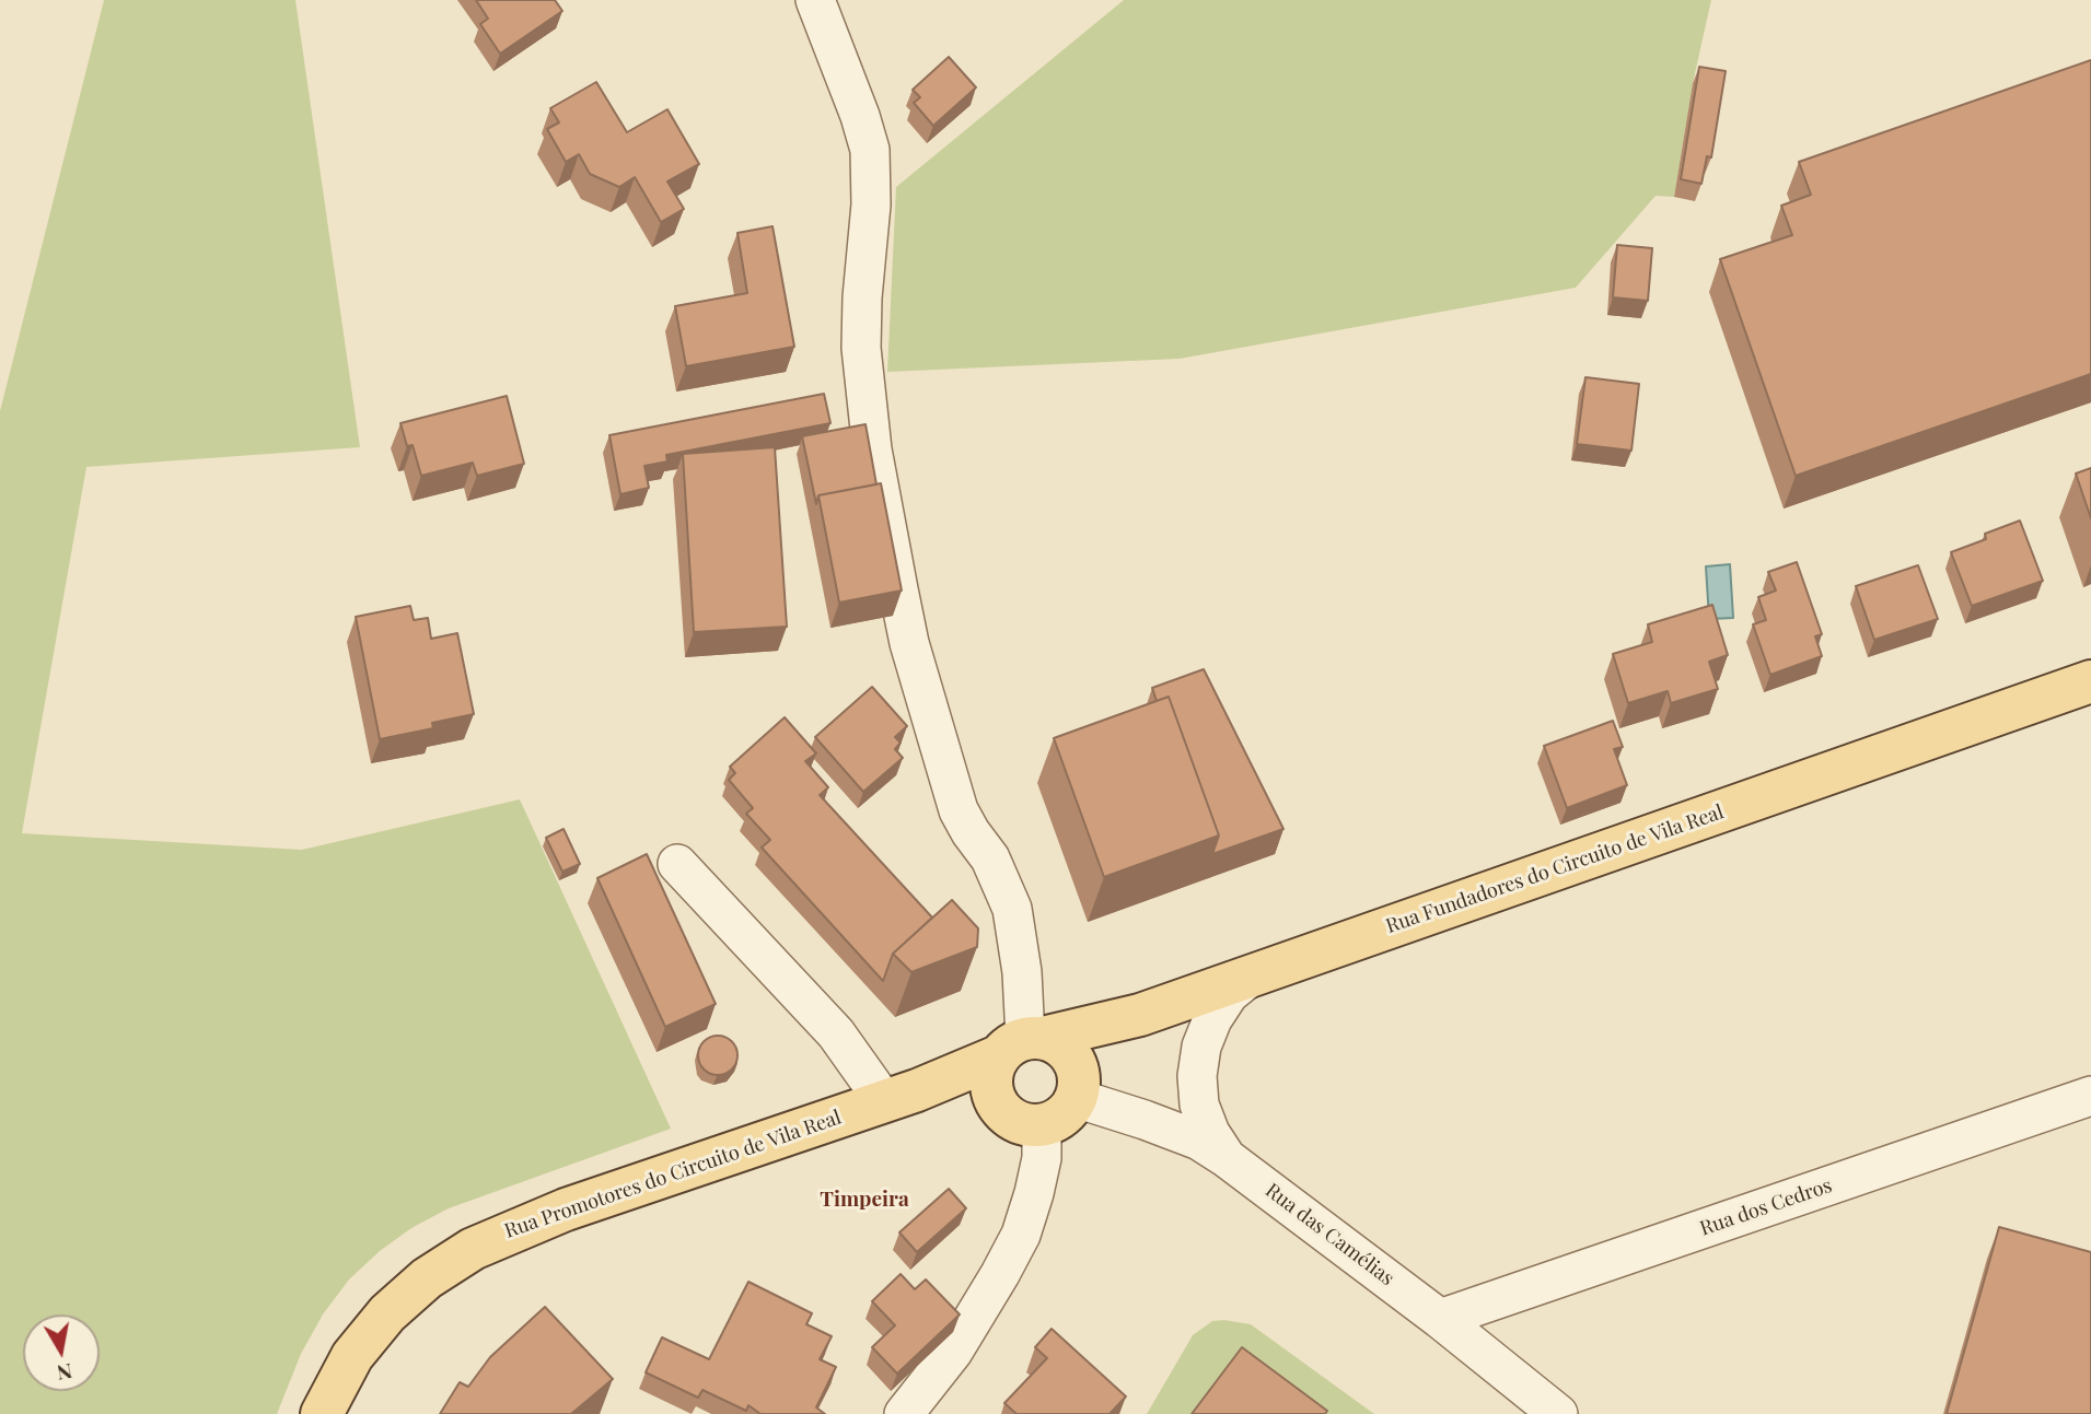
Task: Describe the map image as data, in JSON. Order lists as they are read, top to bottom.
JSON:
{
  "streets": {
    "main road": ["Rua Fundadores do Circuito de Vila Real", "Rua Promotores do Circuito de Vila Real"],
    "street": ["Rua dos Cedros", "Rua das Camélias"]
  },
  "crossings": [
    ["Rua Fundadores do Circuito de Vila Real", "Rua Promotores do Circuito de Vila Real"],
    ["Rua Fundadores do Circuito de Vila Real", "Rua das Camélias"],
    ["Rua dos Cedros", "Rua das Camélias"]
  ],
  "districts": ["Timpeira"],
  "north": "bottom"
}
